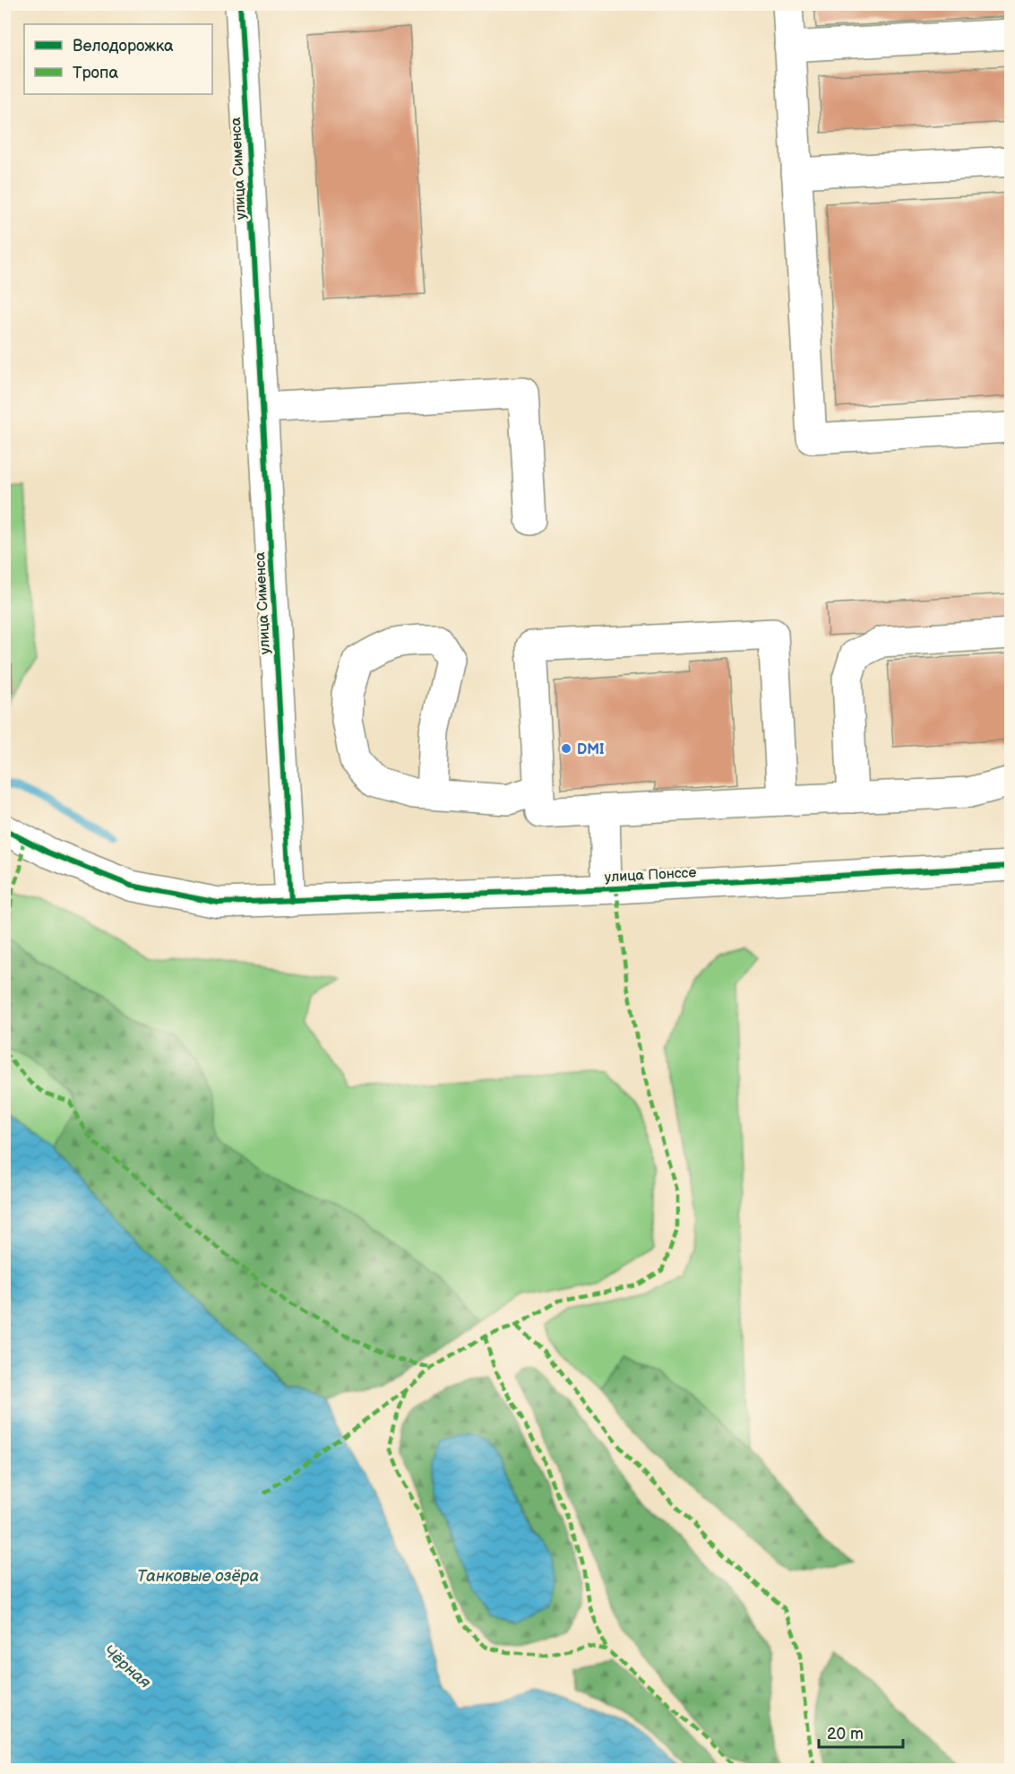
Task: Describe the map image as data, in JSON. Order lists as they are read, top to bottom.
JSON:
{
  "streets": {
    "street": ["улица Сименса", "улица Понссе"]
  },
  "crossings": [
    ["улица Сименса", "улица Понссе"]
  ],
  "water": ["Танковые озёра", "Чёрная"],
  "places": ["DMI"],
  "legend": ["Велодорожка", "Тропа"],
  "scale_bar": "20 m"
}
